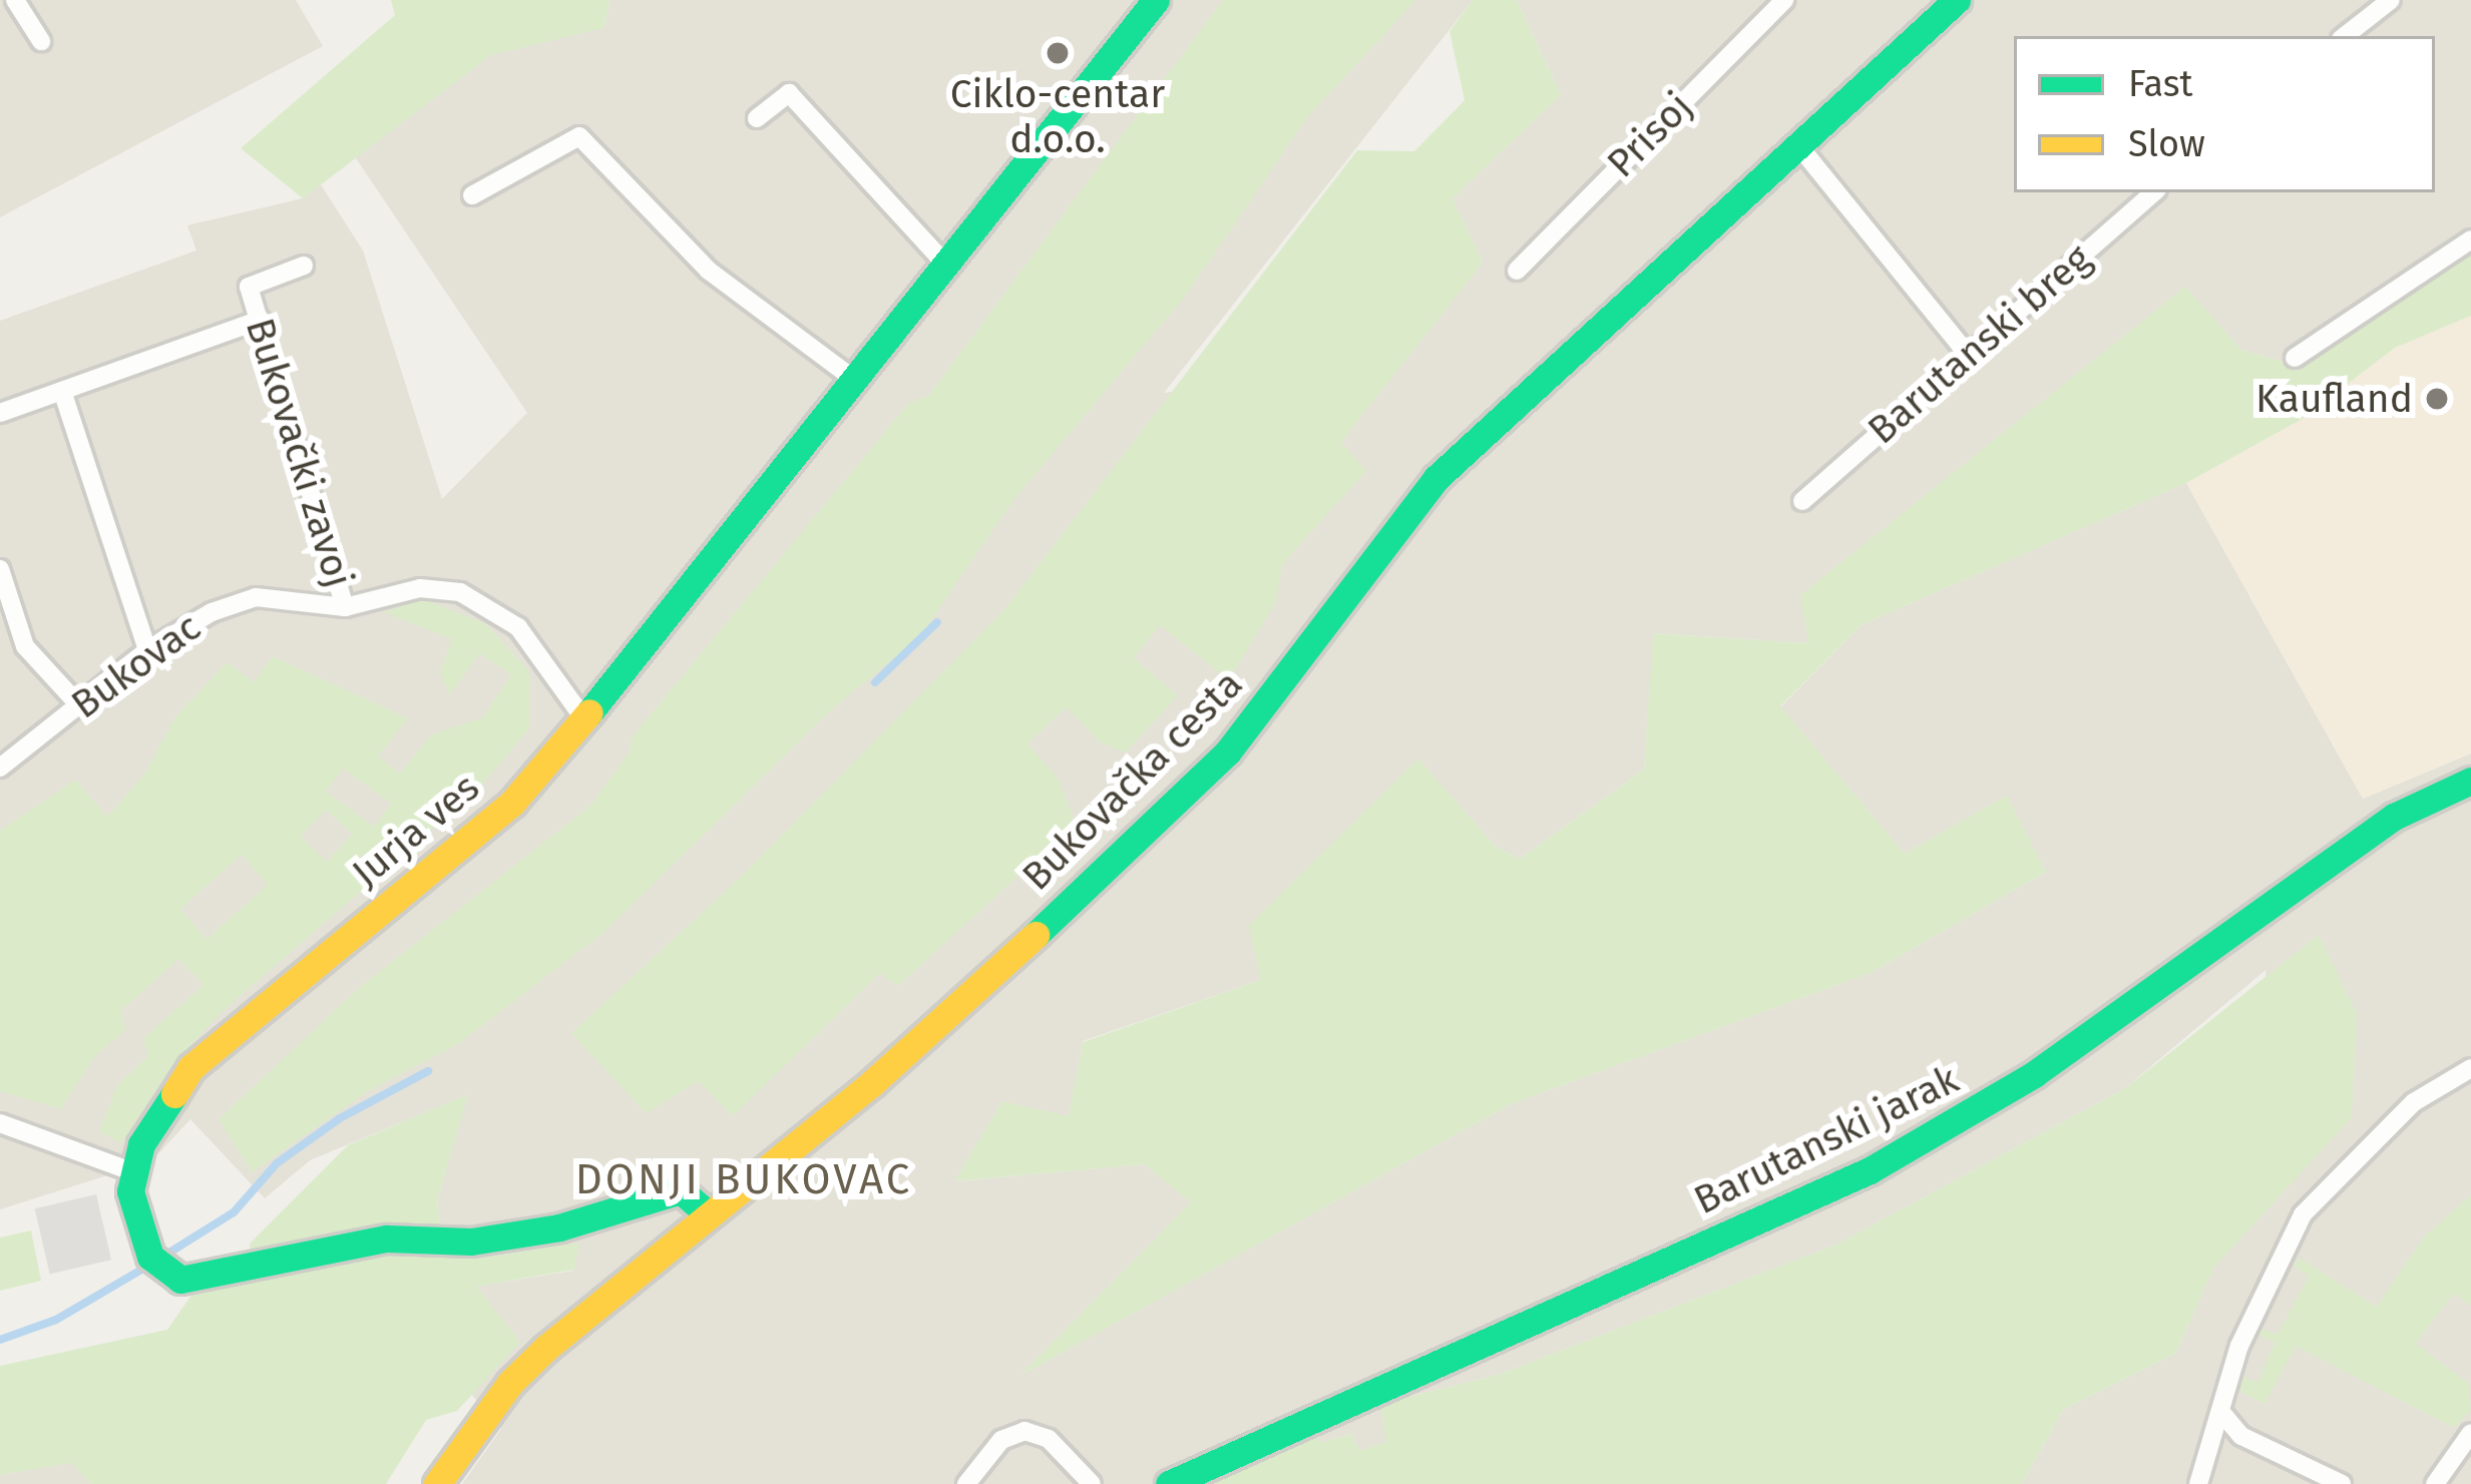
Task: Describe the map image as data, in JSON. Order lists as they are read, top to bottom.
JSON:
{
  "streets": {
    "street": [
      "Prisoj",
      "Barutanski breg",
      "Bukovački zavoj",
      "Bukovac",
      "Bukovačka cesta",
      "Jurja ves",
      "Barutanski jarak"
    ]
  },
  "crossings": [
    ["Bukovački zavoj", "Bukovac"],
    ["Bukovac", "Jurja ves"]
  ],
  "districts": ["DONJI BUKOVAC"],
  "places": ["Ciklo-centar d.o.o.", "Kaufland"],
  "legend": ["Fast", "Slow"]
}
